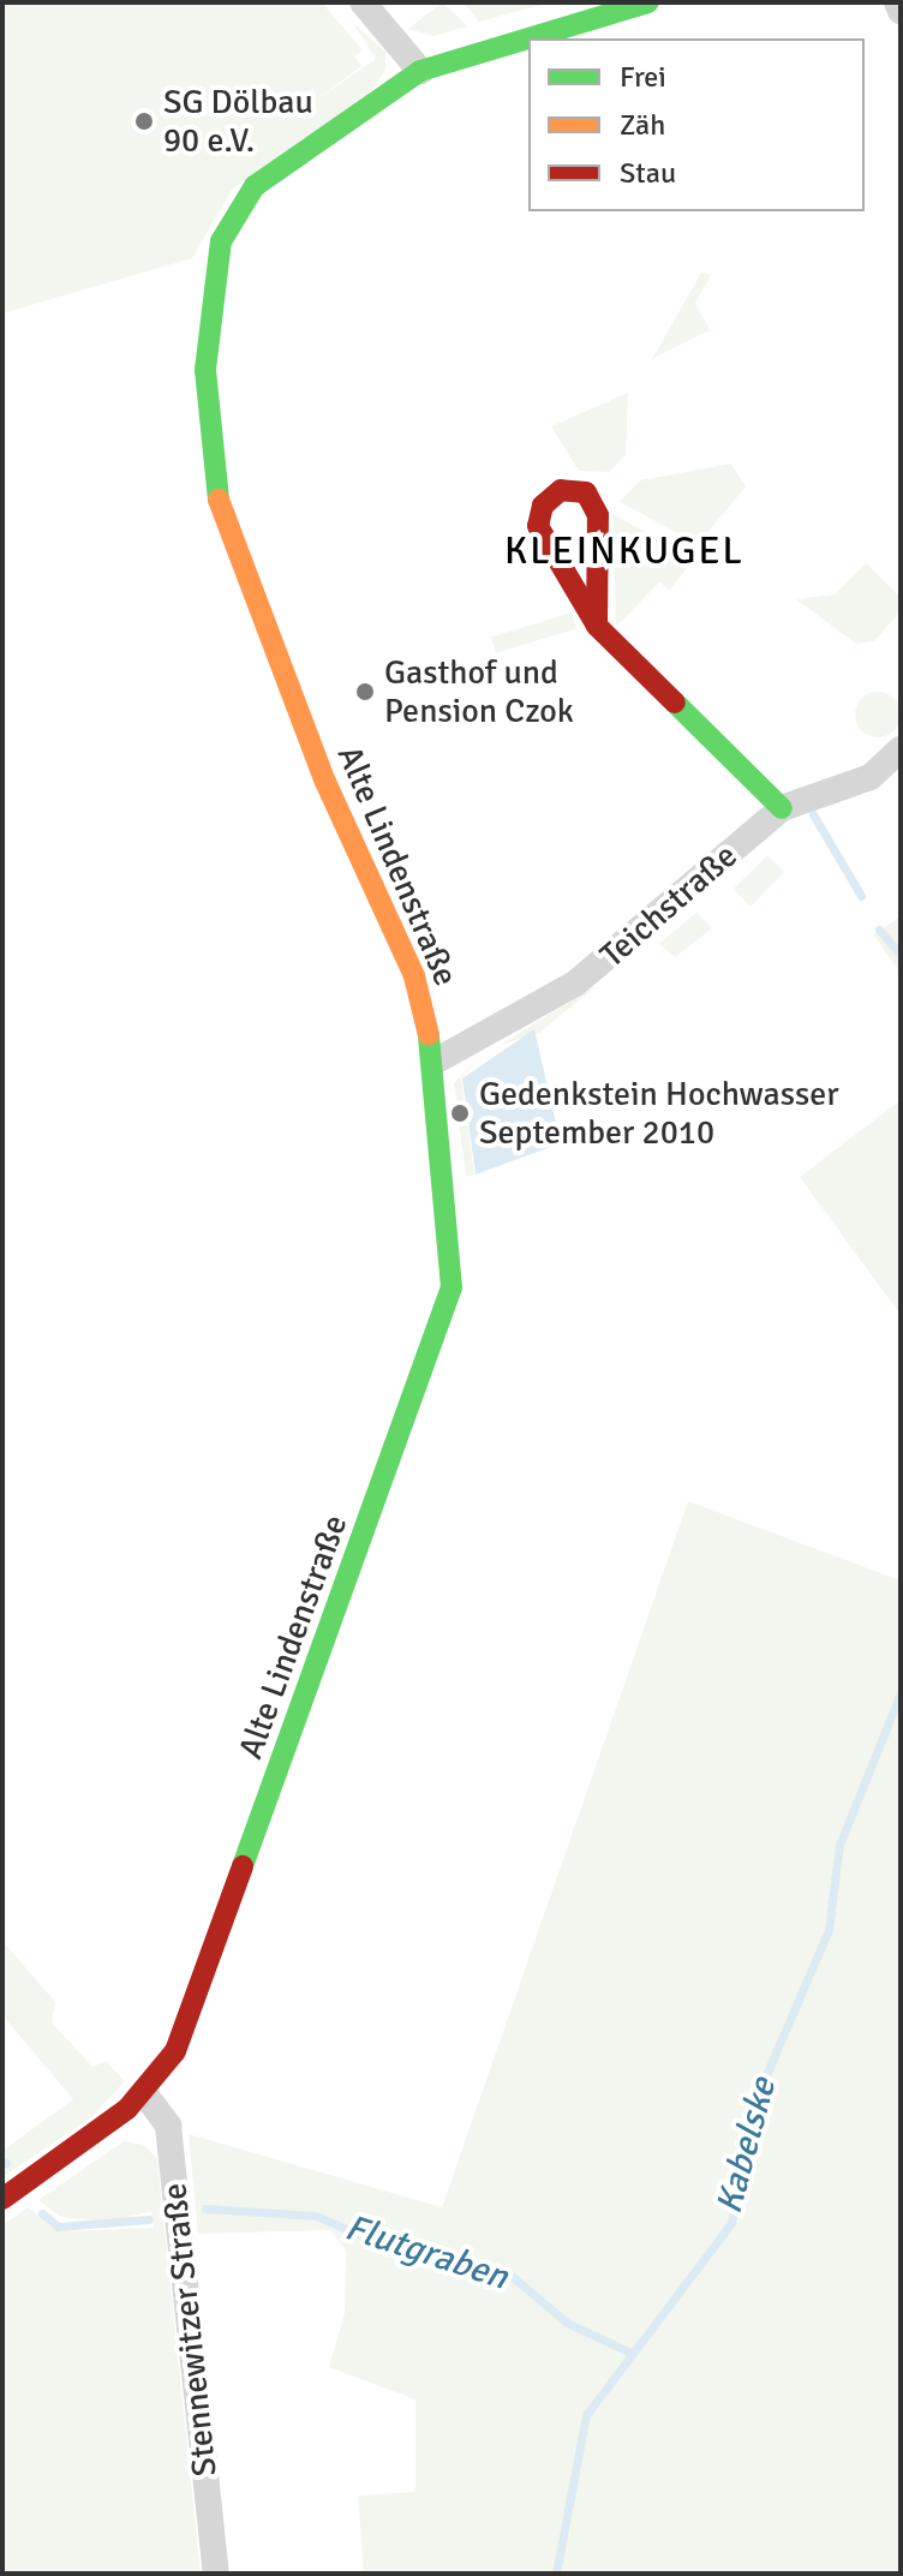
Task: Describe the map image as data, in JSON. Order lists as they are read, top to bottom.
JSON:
{
  "streets": {
    "street": ["Alte Lindenstraße", "Teichstraße", "Stennewitzer Straße"]
  },
  "crossings": [
    ["Alte Lindenstraße", "Teichstraße"],
    ["Alte Lindenstraße", "Stennewitzer Straße"]
  ],
  "districts": ["KLEINKUGEL"],
  "water": ["Kabelske", "Flutgraben"],
  "places": ["SG Dölbau 90 e.V.", "Gasthof und Pension Czok", "Gedenkstein Hochwasser September 2010"],
  "legend": ["Frei", "Zäh", "Stau"]
}
